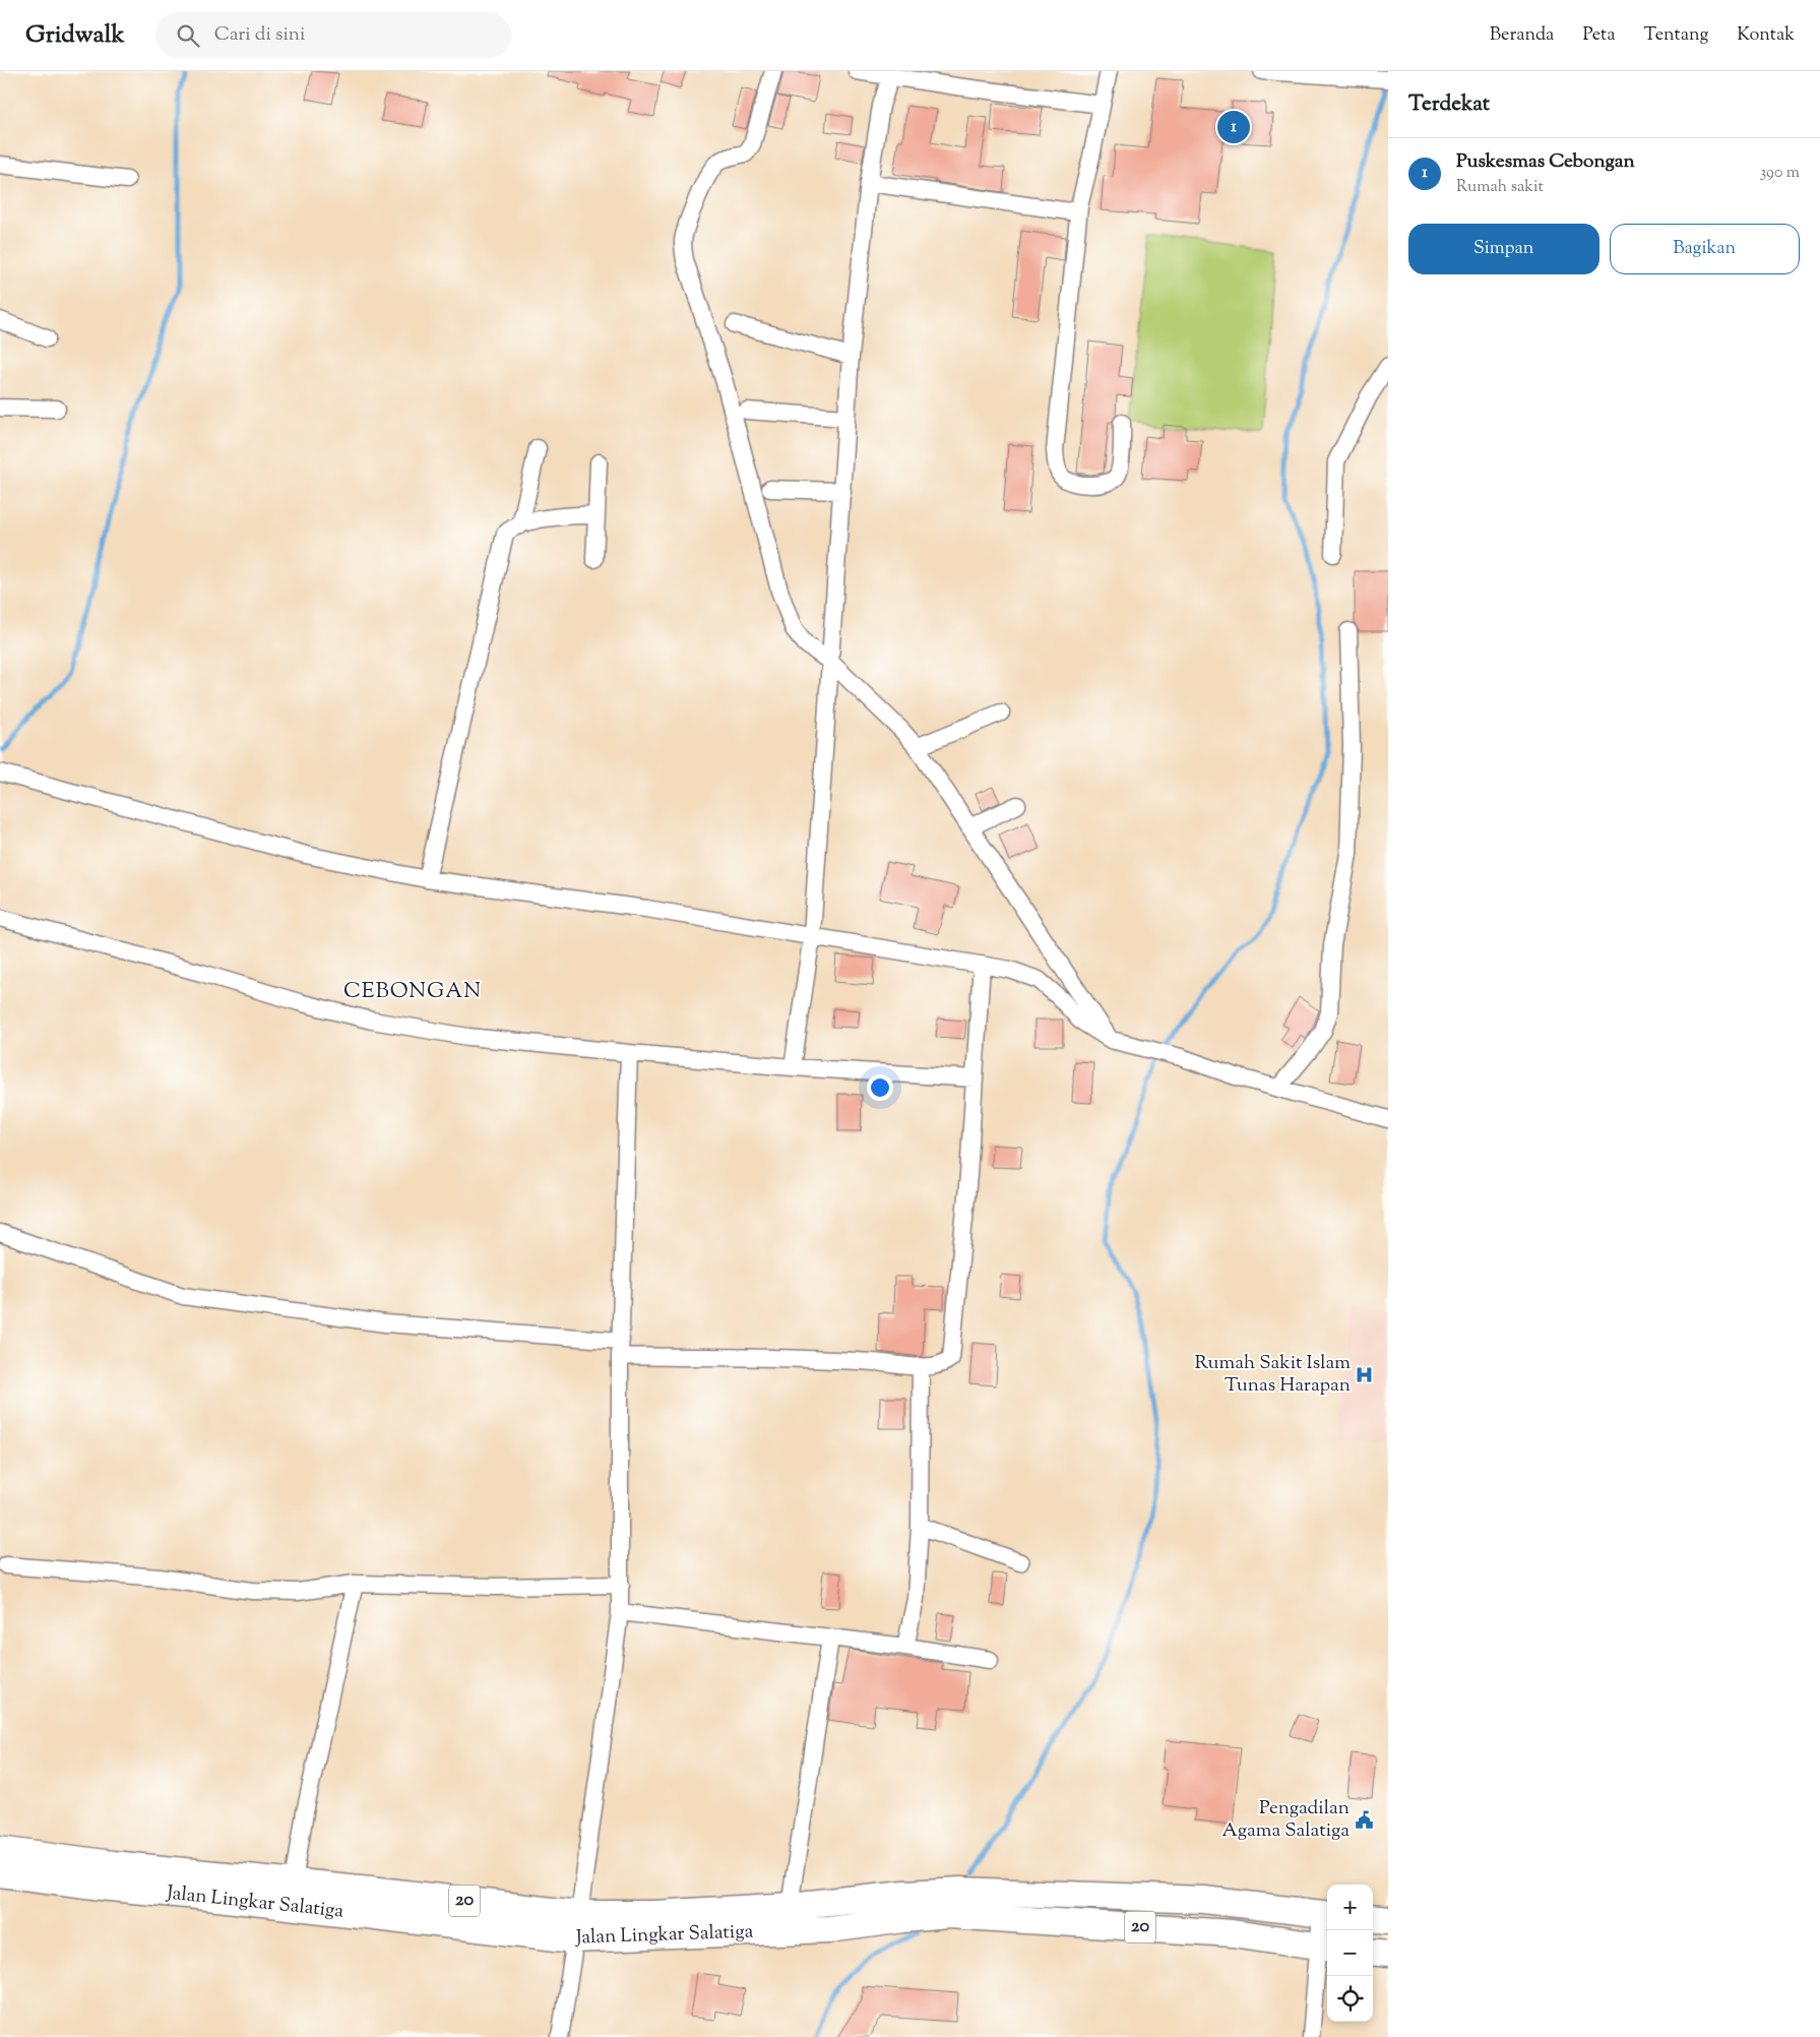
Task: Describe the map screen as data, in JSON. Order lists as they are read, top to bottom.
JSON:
{
  "streets": {
    "highway": ["20", "Jalan Lingkar Salatiga"]
  },
  "districts": ["CEBONGAN"],
  "places": {
    "hospital": ["Rumah Sakit Islam Tunas Harapan"],
    "public building": ["Pengadilan Agama Salatiga"]
  },
  "page": {
    "header": "Gridwalk",
    "search": "Cari di sini",
    "nav": [
      "Beranda",
      "Peta",
      "Tentang",
      "Kontak"
    ],
    "heading": "Terdekat",
    "pins": "1",
    "list": [
      {
        "mark": "1",
        "name": "Puskesmas Cebongan",
        "note": "Rumah sakit",
        "value": "390 m"
      }
    ],
    "buttons": ["Simpan", "Bagikan"],
    "map_buttons": ["+", "−"]
  }
}
